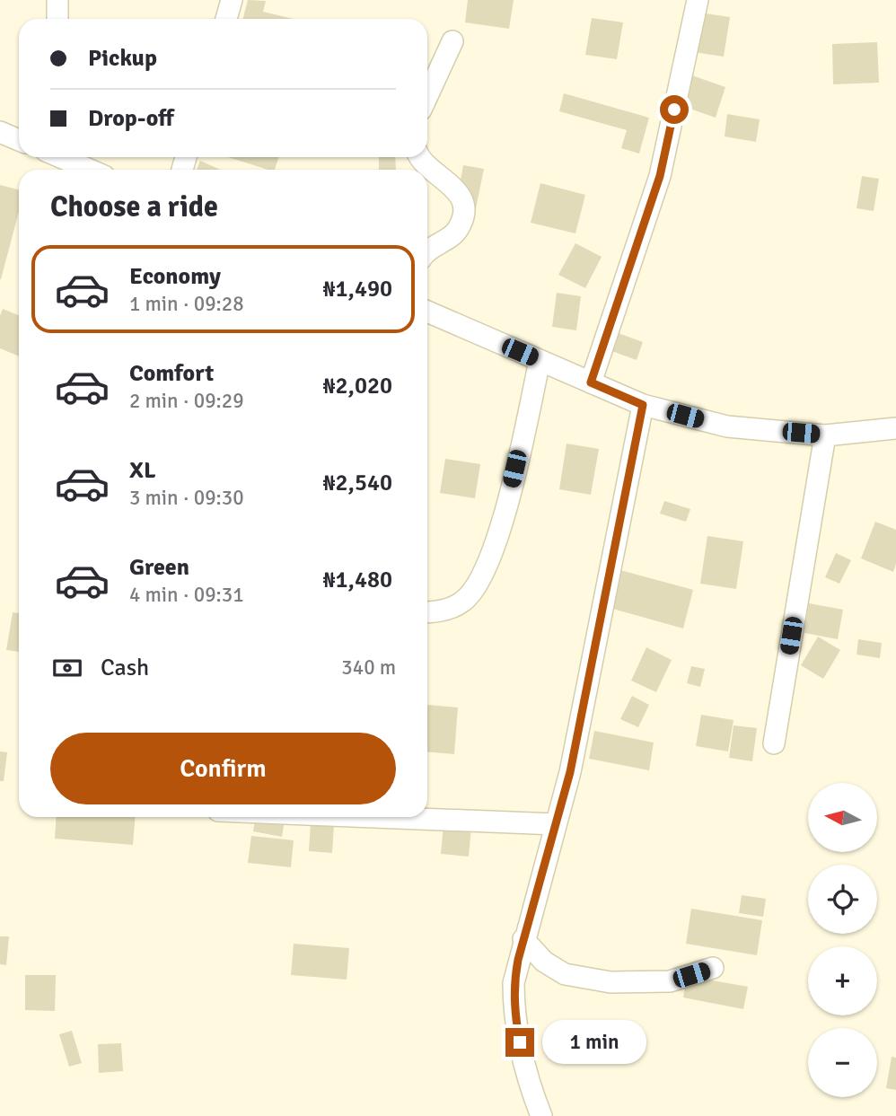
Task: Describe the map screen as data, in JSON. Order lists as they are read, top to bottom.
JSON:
{
  "north": "left",
  "page": {
    "banner": ["Pickup", "Drop-off"],
    "heading": "Choose a ride",
    "list": [
      {
        "name": "Economy",
        "note": "1 min · 09:28",
        "value": "₦1,490"
      },
      {
        "name": "Comfort",
        "note": "2 min · 09:29",
        "value": "₦2,020"
      },
      {
        "name": "XL",
        "note": "3 min · 09:30",
        "value": "₦2,540"
      },
      {
        "name": "Green",
        "note": "4 min · 09:31",
        "value": "₦1,480"
      }
    ],
    "pay": ["Cash", "340 m"],
    "buttons": "Confirm",
    "map_buttons": ["+", "−"],
    "bubble": "1 min"
  }
}
